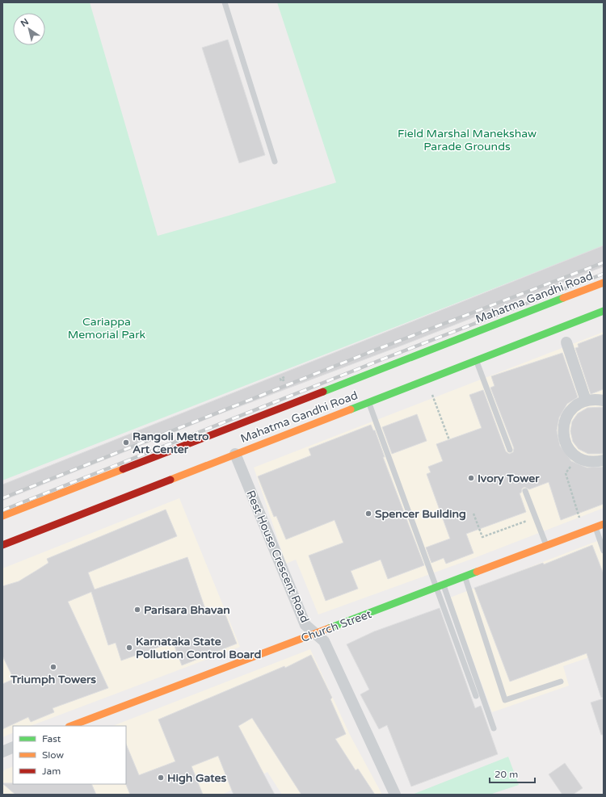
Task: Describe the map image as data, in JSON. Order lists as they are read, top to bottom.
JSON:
{
  "streets": {
    "main road": ["Mahatma Gandhi Road", "Church Street"],
    "street": ["Rest House Crescent Road"]
  },
  "crossings": [
    ["Mahatma Gandhi Road", "Rest House Crescent Road"],
    ["Rest House Crescent Road", "Church Street"]
  ],
  "parks": ["Field Marshal Manekshaw Parade Grounds", "Cariappa Memorial Park"],
  "places": [
    "Rangoli Metro Art Center",
    "Ivory Tower",
    "Spencer Building",
    "Parisara Bhavan",
    "Karnataka State Pollution Control Board",
    "Triumph Towers",
    "High Gates"
  ],
  "legend": ["Fast", "Slow", "Jam"],
  "scale_bar": "20 m",
  "north": "top left"
}
